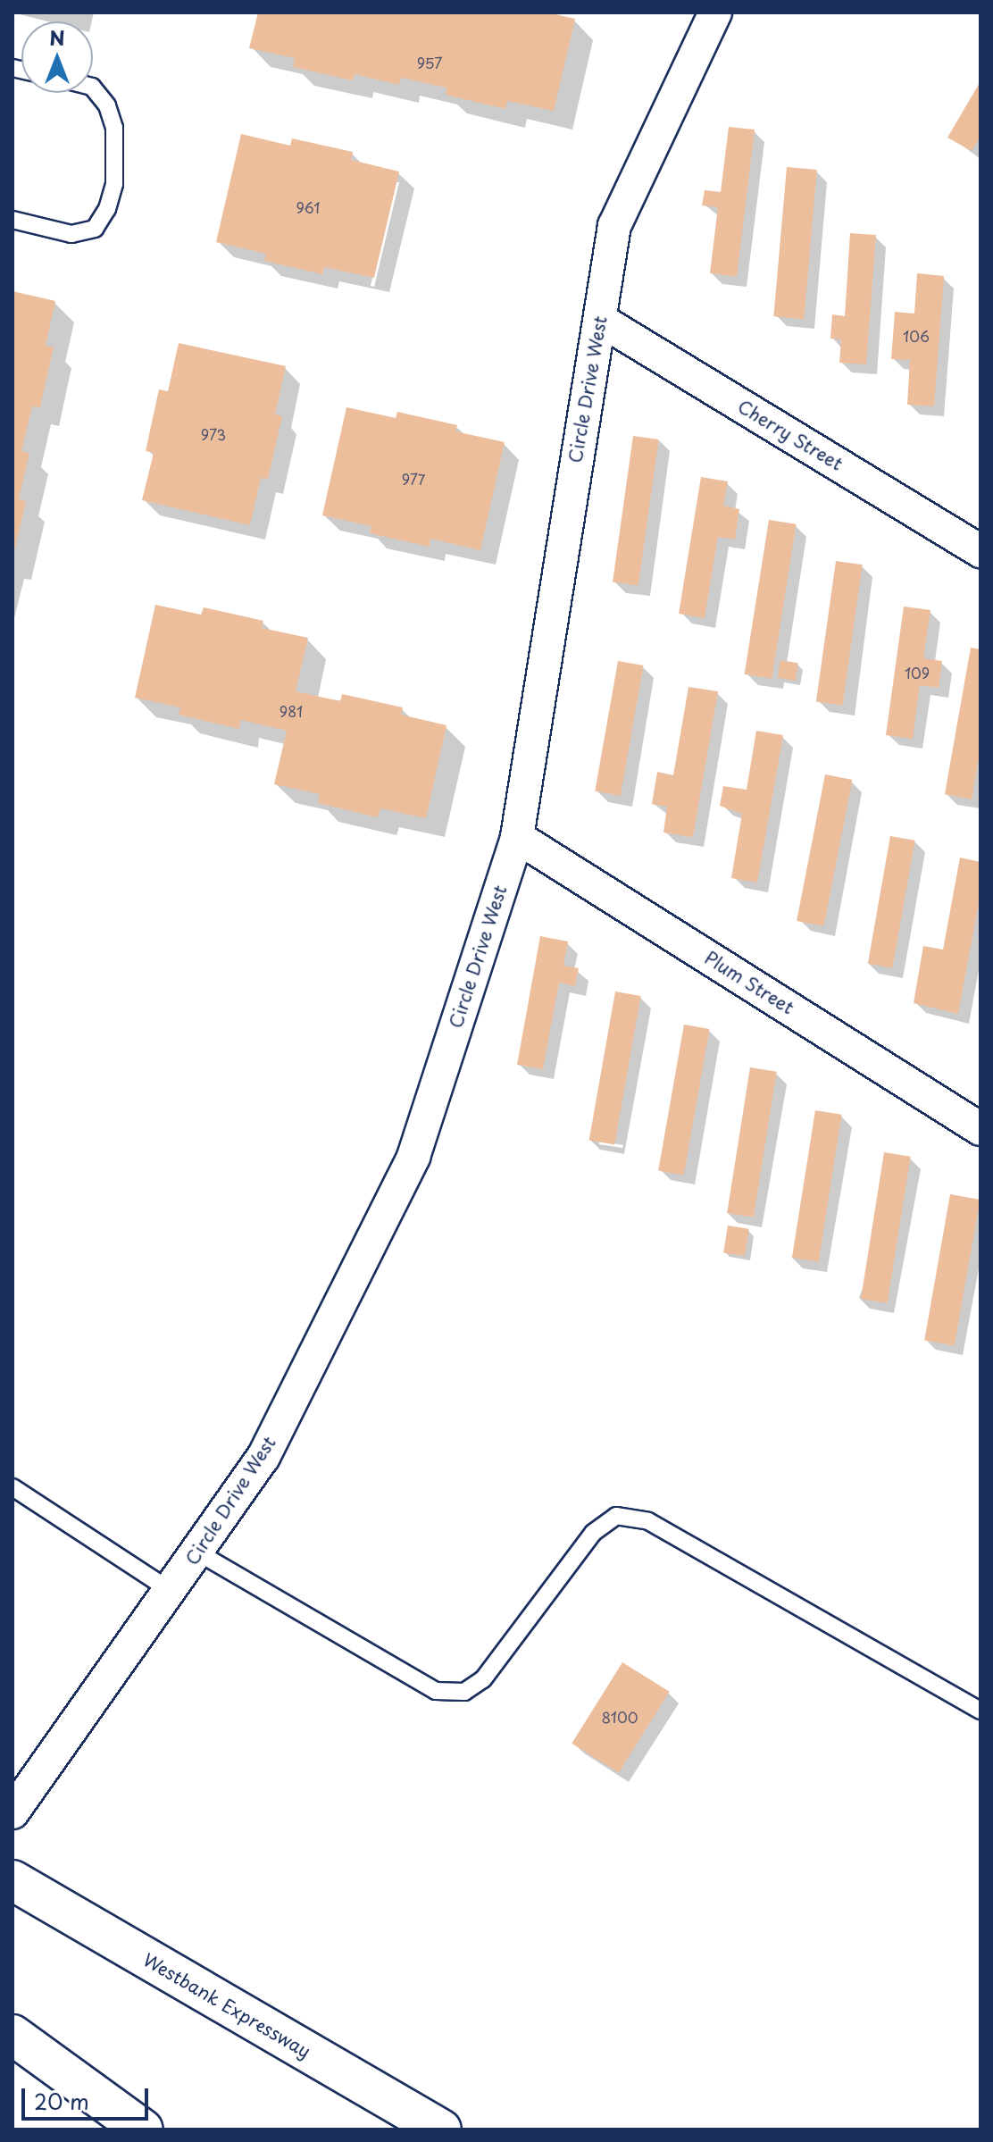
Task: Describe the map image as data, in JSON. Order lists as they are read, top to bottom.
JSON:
{
  "streets": {
    "highway": ["Westbank Expressway"],
    "street": ["Circle Drive West", "Cherry Street", "Plum Street"]
  },
  "crossings": [
    ["Circle Drive West", "Cherry Street"],
    ["Circle Drive West", "Plum Street"]
  ],
  "house_numbers": [
    "957",
    "961",
    "106",
    "973",
    "977",
    "109",
    "981",
    "8100"
  ],
  "scale_bar": "20 m",
  "north": "top"
}
